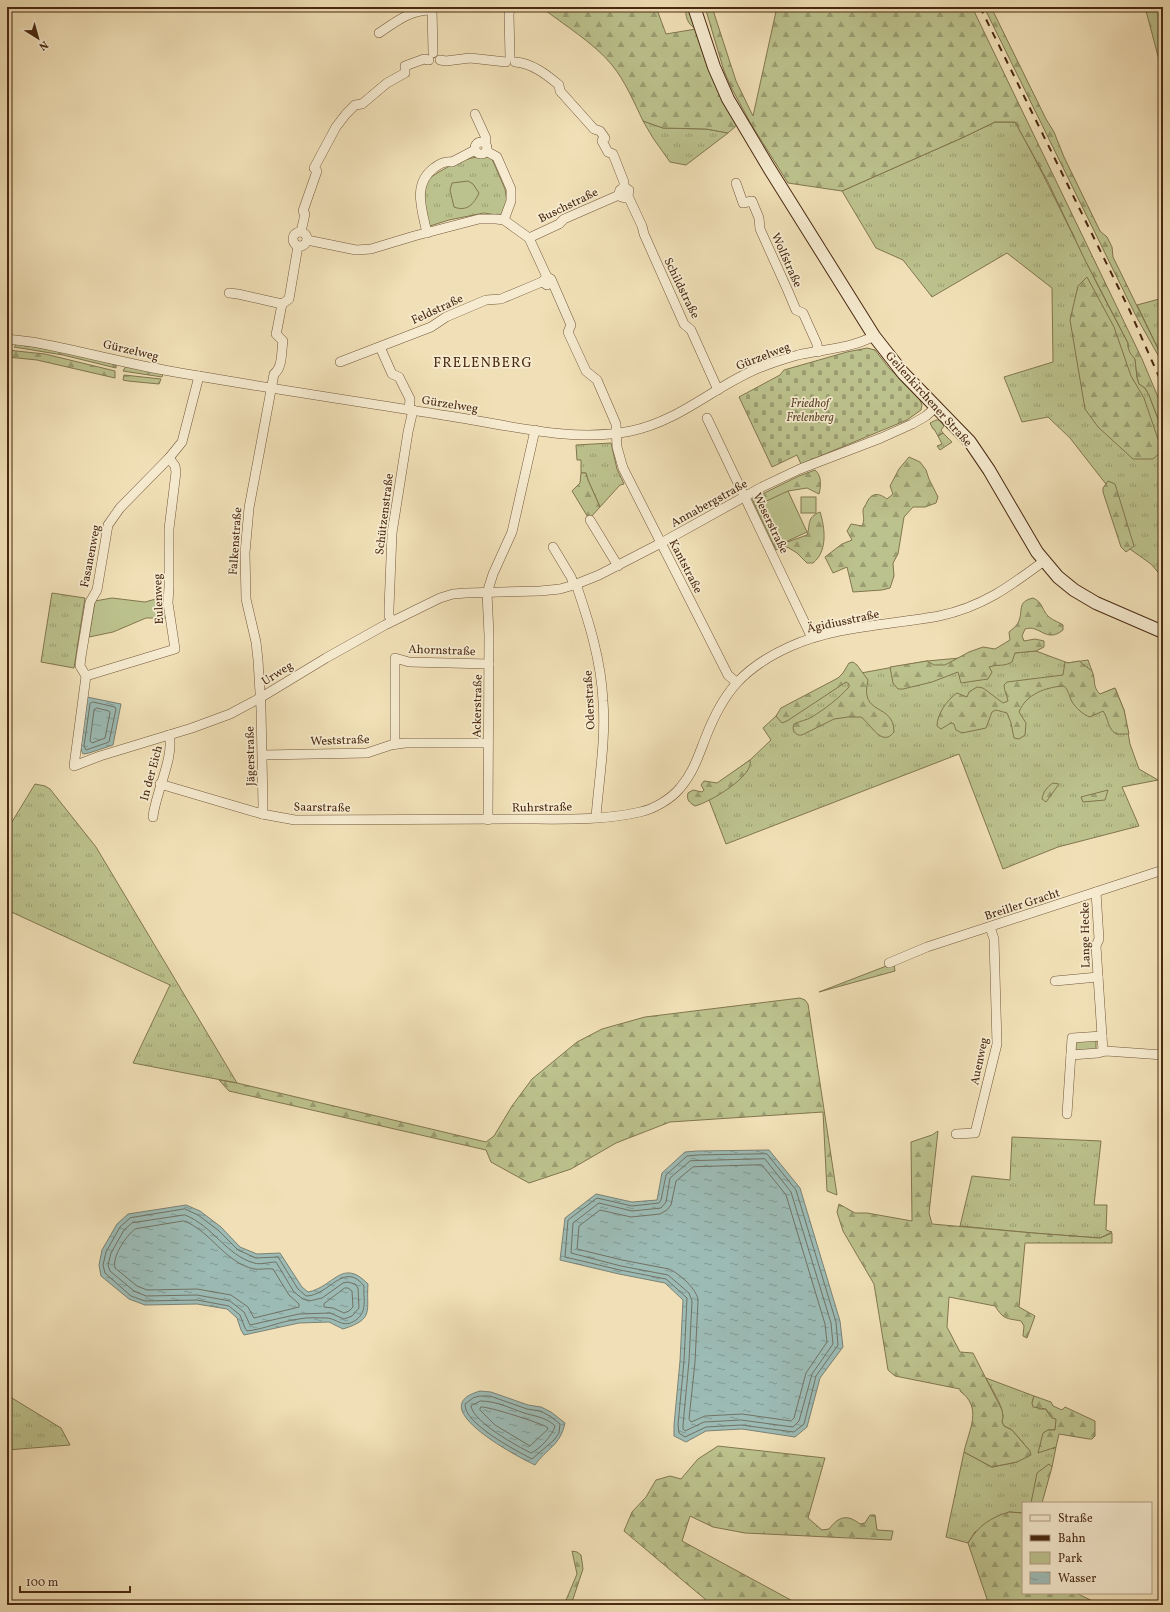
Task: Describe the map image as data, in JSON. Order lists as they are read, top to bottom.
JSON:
{
  "streets": {
    "main road": ["Geilenkirchener Straße"],
    "street": [
      "Buschstraße",
      "Wolfstraße",
      "Schildstraße",
      "Feldstraße",
      "Gürzelweg",
      "Annabergstraße",
      "Schützenstraße",
      "Weserstraße",
      "Falkenstraße",
      "Fasanenweg",
      "Kantstraße",
      "Eulenweg",
      "Ägidiusstraße",
      "Ahornstraße",
      "Urweg",
      "Oderstraße",
      "Ackerstraße",
      "Weststraße",
      "Jägerstraße",
      "In der Eich",
      "Saarstraße",
      "Ruhrstraße",
      "Breiller Gracht",
      "Lange Hecke",
      "Auenweg"
    ]
  },
  "crossings": [
    ["Buschstraße", "Schildstraße"],
    ["Wolfstraße", "Gürzelweg"],
    ["Schildstraße", "Gürzelweg"],
    ["Schildstraße", "Falkenstraße"],
    ["Feldstraße", "Schützenstraße"],
    ["Feldstraße", "Kantstraße"],
    ["Gürzelweg", "Geilenkirchener Straße"],
    ["Gürzelweg", "Schützenstraße"],
    ["Gürzelweg", "Falkenstraße"],
    ["Gürzelweg", "Fasanenweg"],
    ["Gürzelweg", "Kantstraße"],
    ["Gürzelweg", "Ackerstraße"],
    ["Geilenkirchener Straße", "Annabergstraße"],
    ["Geilenkirchener Straße", "Ägidiusstraße"],
    ["Annabergstraße", "Weserstraße"],
    ["Annabergstraße", "Kantstraße"],
    ["Annabergstraße", "Urweg"],
    ["Annabergstraße", "Oderstraße"],
    ["Annabergstraße", "Ackerstraße"],
    ["Schützenstraße", "Urweg"],
    ["Weserstraße", "Ägidiusstraße"],
    ["Falkenstraße", "Urweg"],
    ["Falkenstraße", "Jägerstraße"],
    ["Fasanenweg", "Eulenweg"],
    ["Fasanenweg", "Urweg"],
    ["Kantstraße", "Ägidiusstraße"],
    ["Ägidiusstraße", "Oderstraße"],
    ["Ägidiusstraße", "Ruhrstraße"],
    ["Ahornstraße", "Ackerstraße"],
    ["Ahornstraße", "Weststraße"],
    ["Urweg", "Ackerstraße"],
    ["Urweg", "Jägerstraße"],
    ["Urweg", "In der Eich"],
    ["Oderstraße", "Ruhrstraße"],
    ["Ackerstraße", "Weststraße"],
    ["Ackerstraße", "Saarstraße"],
    ["Ackerstraße", "Ruhrstraße"],
    ["Weststraße", "Jägerstraße"],
    ["Jägerstraße", "Saarstraße"],
    ["In der Eich", "Saarstraße"],
    ["Saarstraße", "Ruhrstraße"],
    ["Breiller Gracht", "Lange Hecke"],
    ["Breiller Gracht", "Auenweg"]
  ],
  "districts": ["FRELENBERG"],
  "parks": ["Friedhof Frelenberg"],
  "legend": [
    "Straße",
    "Bahn",
    "Park",
    "Wasser"
  ],
  "scale_bar": "100 m",
  "north": "bottom right"
}
